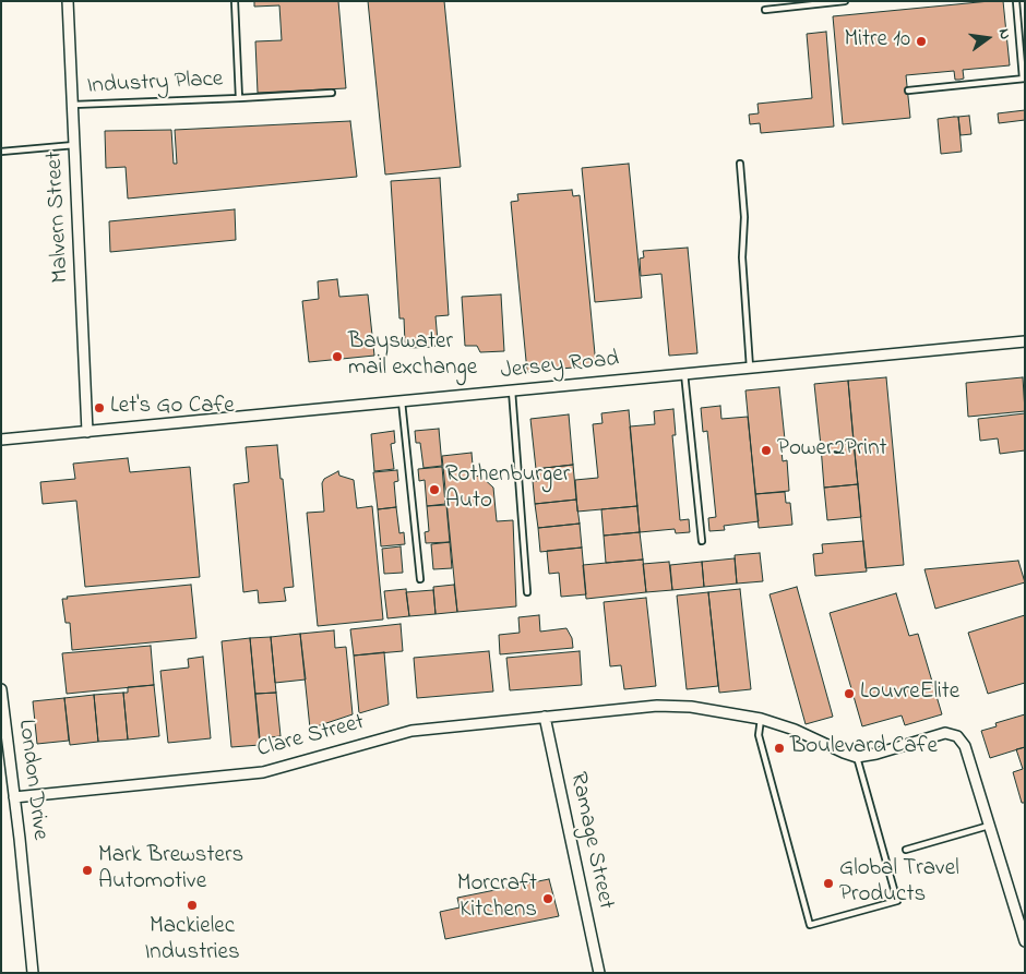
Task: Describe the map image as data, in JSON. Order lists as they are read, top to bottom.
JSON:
{
  "streets": {
    "street": [
      "Malvern Street",
      "Jersey Road",
      "Clare Street",
      "London Drive",
      "Ramage Street"
    ],
    "lane": ["Industry Place"]
  },
  "crossings": [
    ["Industry Place", "Malvern Street"],
    ["Malvern Street", "Jersey Road"],
    ["Clare Street", "London Drive"],
    ["Clare Street", "Ramage Street"]
  ],
  "places": [
    "Mitre 10",
    "Bayswater mail exchange",
    "Let's Go Cafe",
    "Power2Print",
    "Rothenburger Auto",
    "LouvreElite",
    "Boulevard Cafe",
    "Mark Brewsters Automotive",
    "Global Travel Products",
    "Morcraft Kitchens",
    "Mackielec Industries"
  ],
  "north": "right"
}
